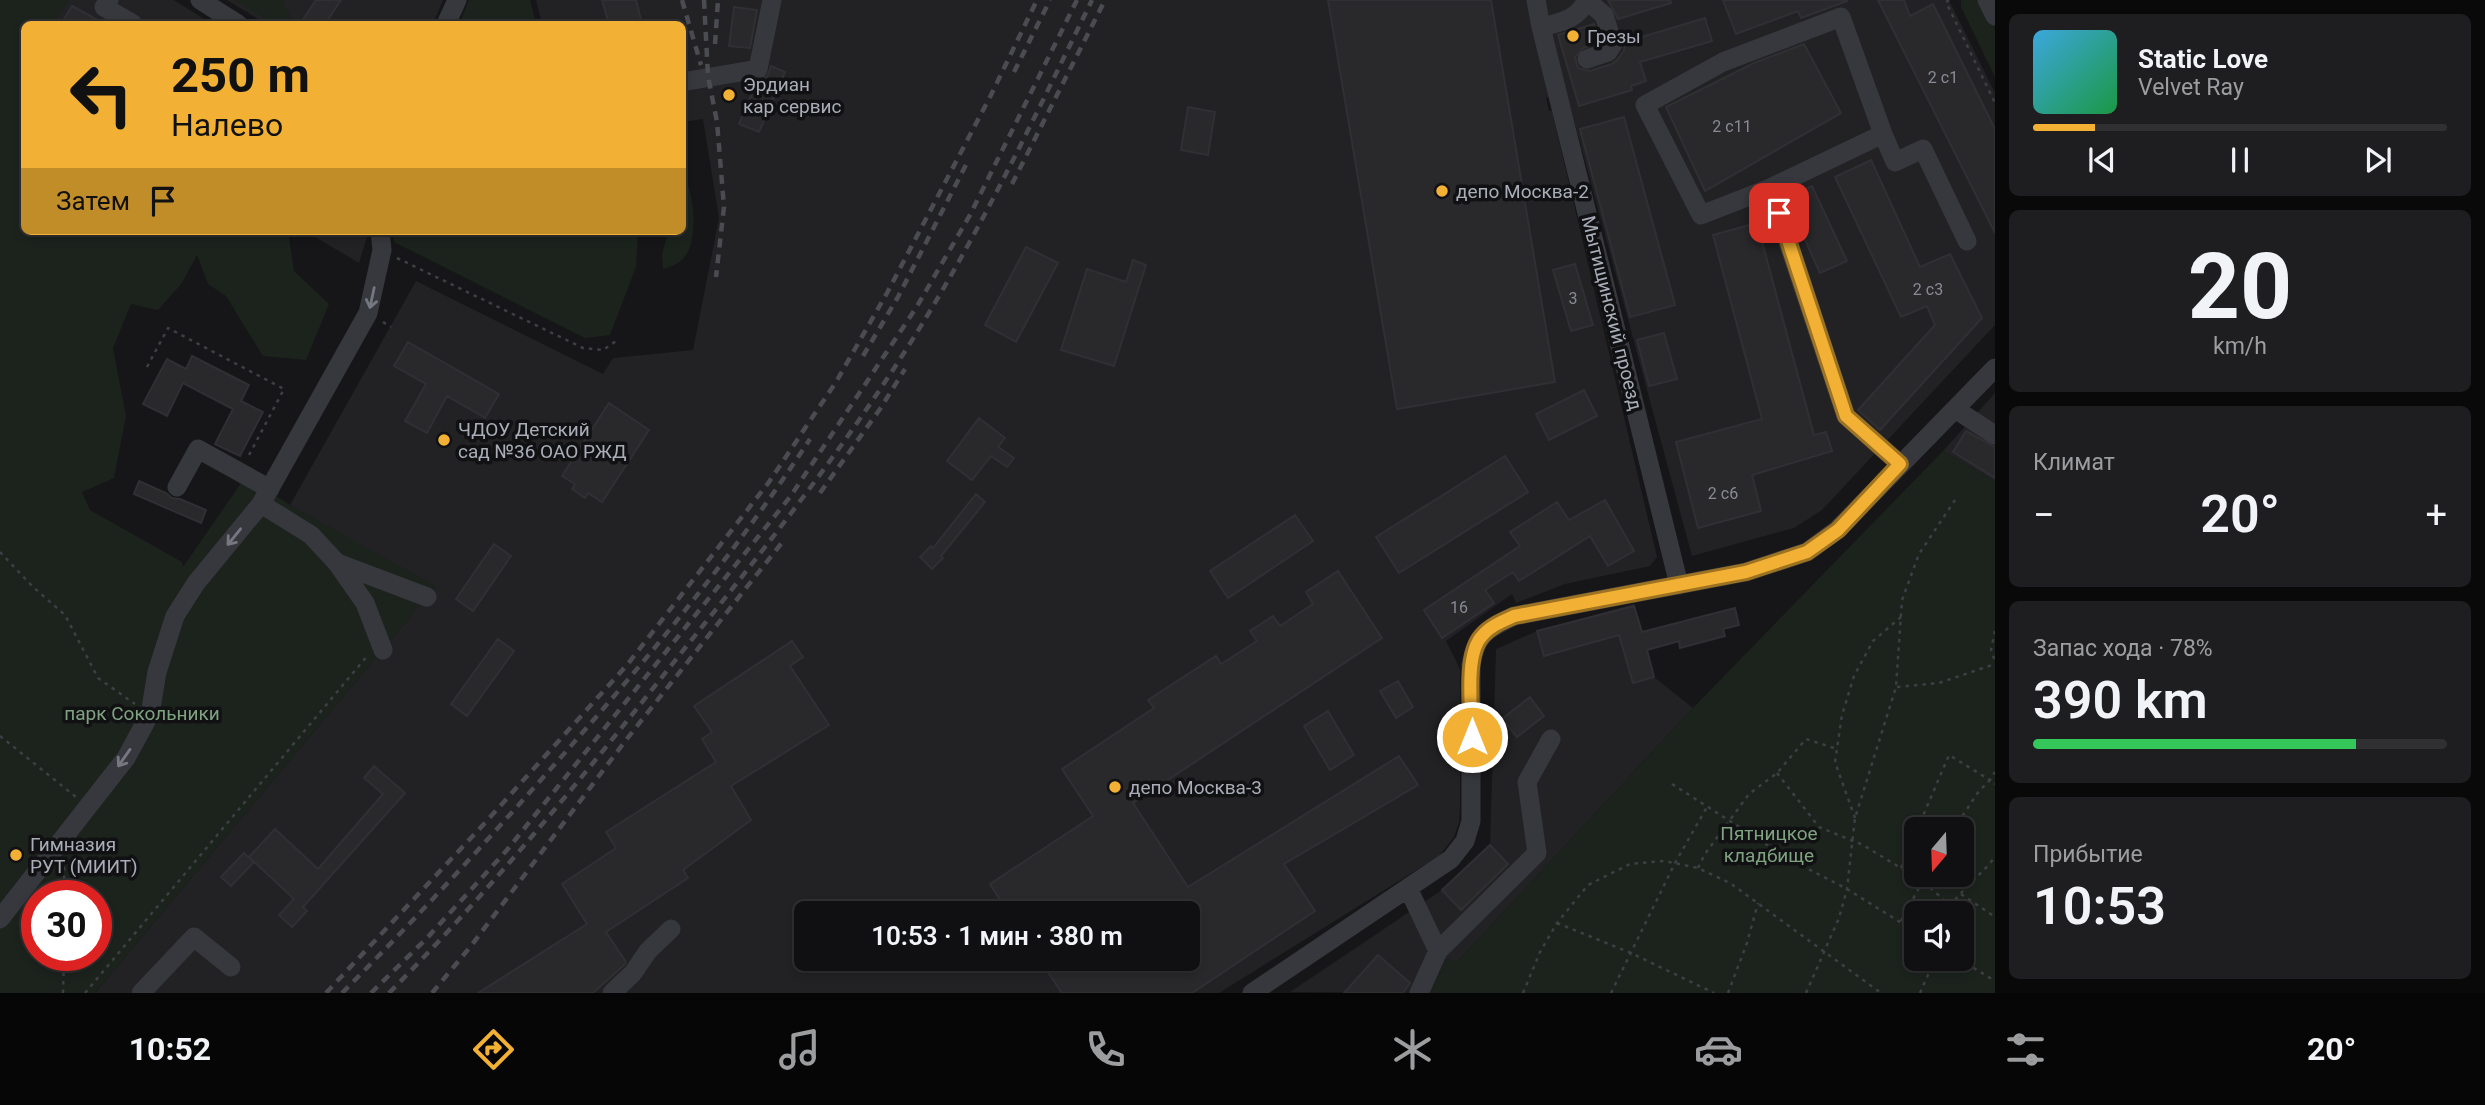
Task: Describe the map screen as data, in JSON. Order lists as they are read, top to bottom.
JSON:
{
  "streets": {
    "street": ["Мытищинский проезд"]
  },
  "parks": ["парк Сокольники", "Пятницкое кладбище"],
  "places": [
    "Грезы",
    "Эрдиан кар сервис",
    "депо Москва-2",
    "ЧДОУ Детский сад №36 ОАО РЖД",
    "депо Москва-3",
    "Гимназия РУТ (МИИТ)"
  ],
  "house_numbers": [
    "2 с1",
    "2 с11",
    "2 с3",
    "3",
    "2 с6",
    "16"
  ],
  "north": "bottom",
  "page": {
    "turn": ["250 m", "Налево"],
    "song": ["Static Love", "Velvet Ray"],
    "then": "Затем",
    "tile": [
      ["20", "km/h"],
      "Климат",
      ["Запас хода · 78%", "390 km"],
      ["Прибытие", "10:53"]
    ],
    "heat": ["−", "20°", "+"],
    "limit": "30",
    "trip": "10:53 · 1 мин · 380 m",
    "tabs": ["10:52", "20°"]
  }
}
